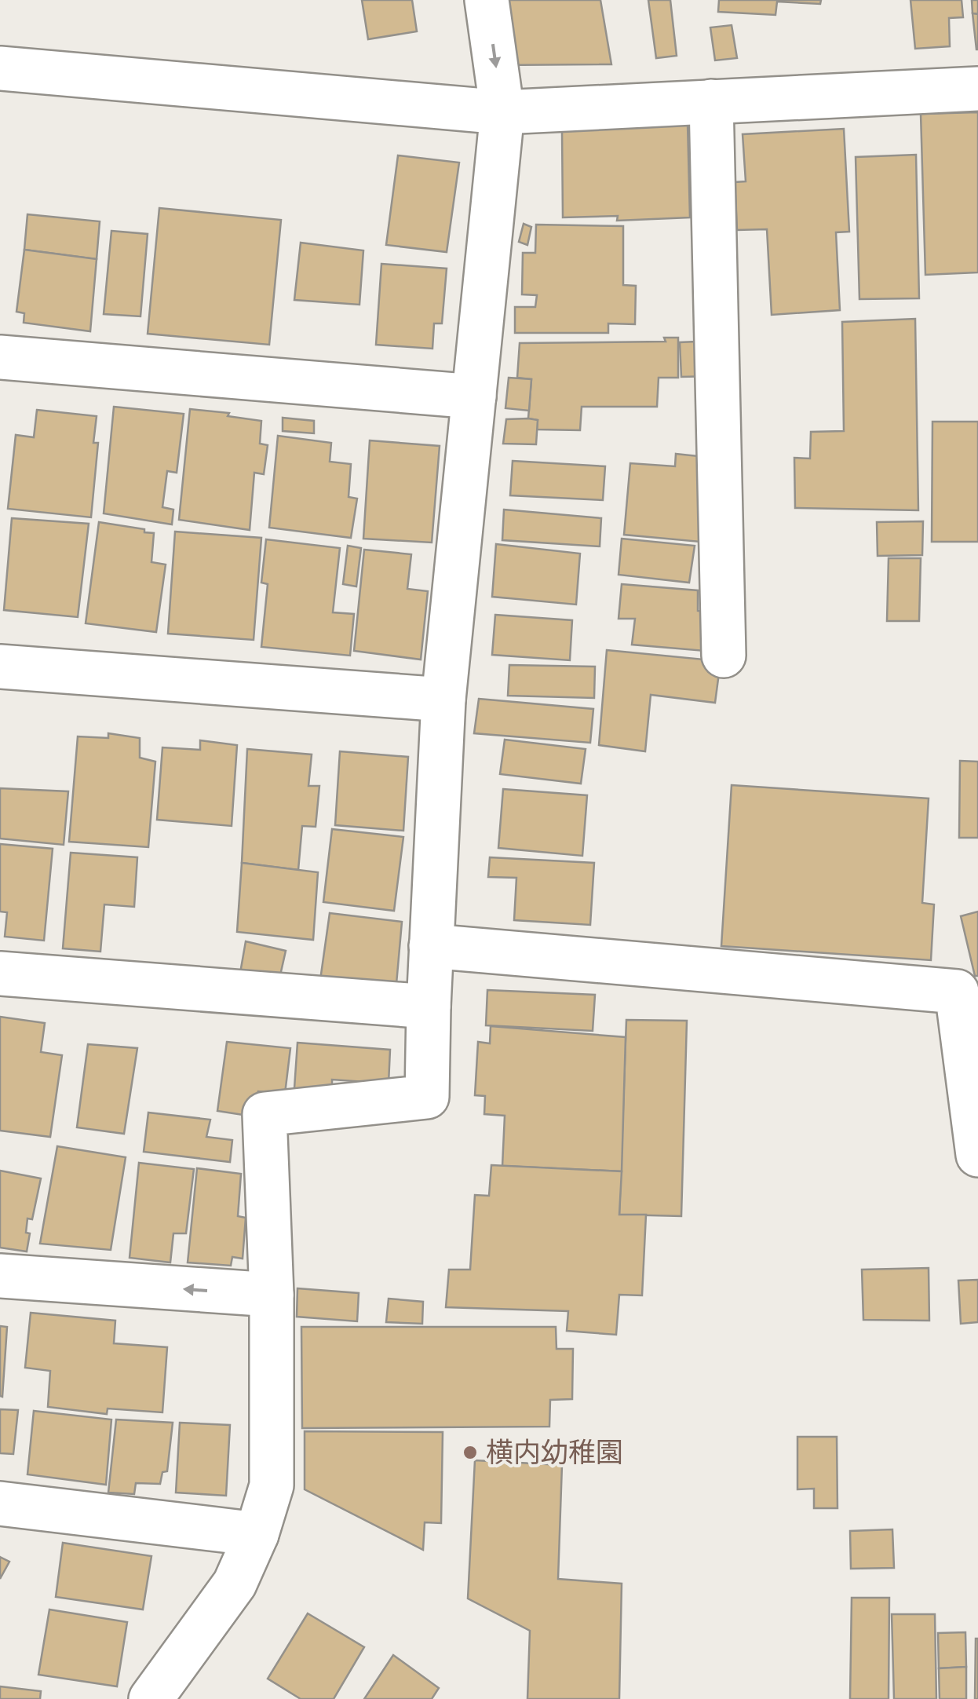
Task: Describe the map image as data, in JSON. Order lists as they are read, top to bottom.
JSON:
{
  "places": ["横内幼稚園"]
}
